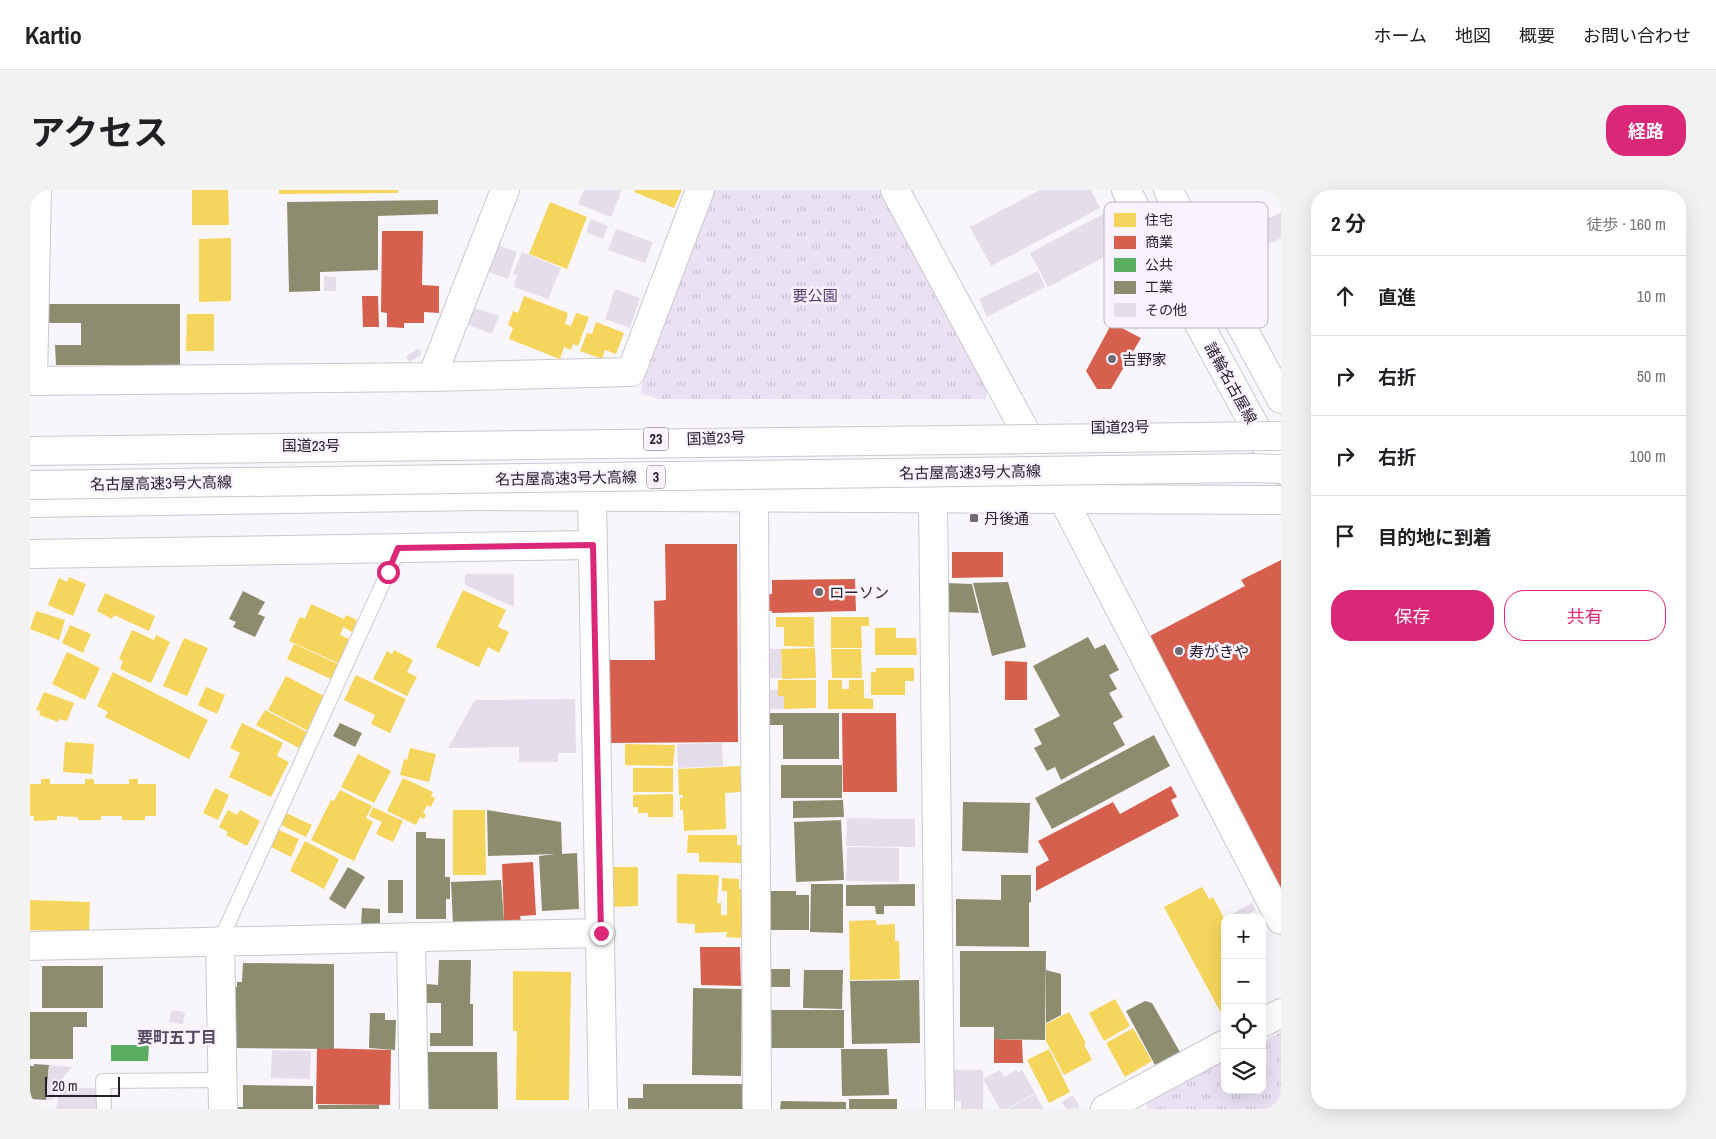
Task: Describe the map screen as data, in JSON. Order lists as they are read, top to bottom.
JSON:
{
  "streets": {
    "main road": [
      "諸輪名古屋線",
      "国道23号",
      "23",
      "名古屋高速3号大高線",
      "3"
    ]
  },
  "crossings": [
    ["諸輪名古屋線", "国道23号"],
    ["諸輪名古屋線", "名古屋高速3号大高線"]
  ],
  "districts": ["要町五丁目"],
  "parks": ["要公園"],
  "places": {
    "other": ["吉野家", "ローソン", "寿がきや"],
    "transit": ["丹後通"]
  },
  "legend": [
    "住宅",
    "商業",
    "公共",
    "工業",
    "その他"
  ],
  "scale_bar": "20 m",
  "page": {
    "header": "Kartio",
    "nav": [
      "ホーム",
      "地図",
      "概要",
      "お問い合わせ"
    ],
    "title": "アクセス",
    "buttons": [
      "経路",
      ["保存", "共有"]
    ],
    "heading": ["2 分", "徒歩 · 160 m"],
    "list": [
      ["直進", "10 m"],
      ["右折", "50 m"],
      ["右折", "100 m"],
      "目的地に到着"
    ],
    "map_buttons": ["+", "−"],
    "scale": "20 m"
  }
}
